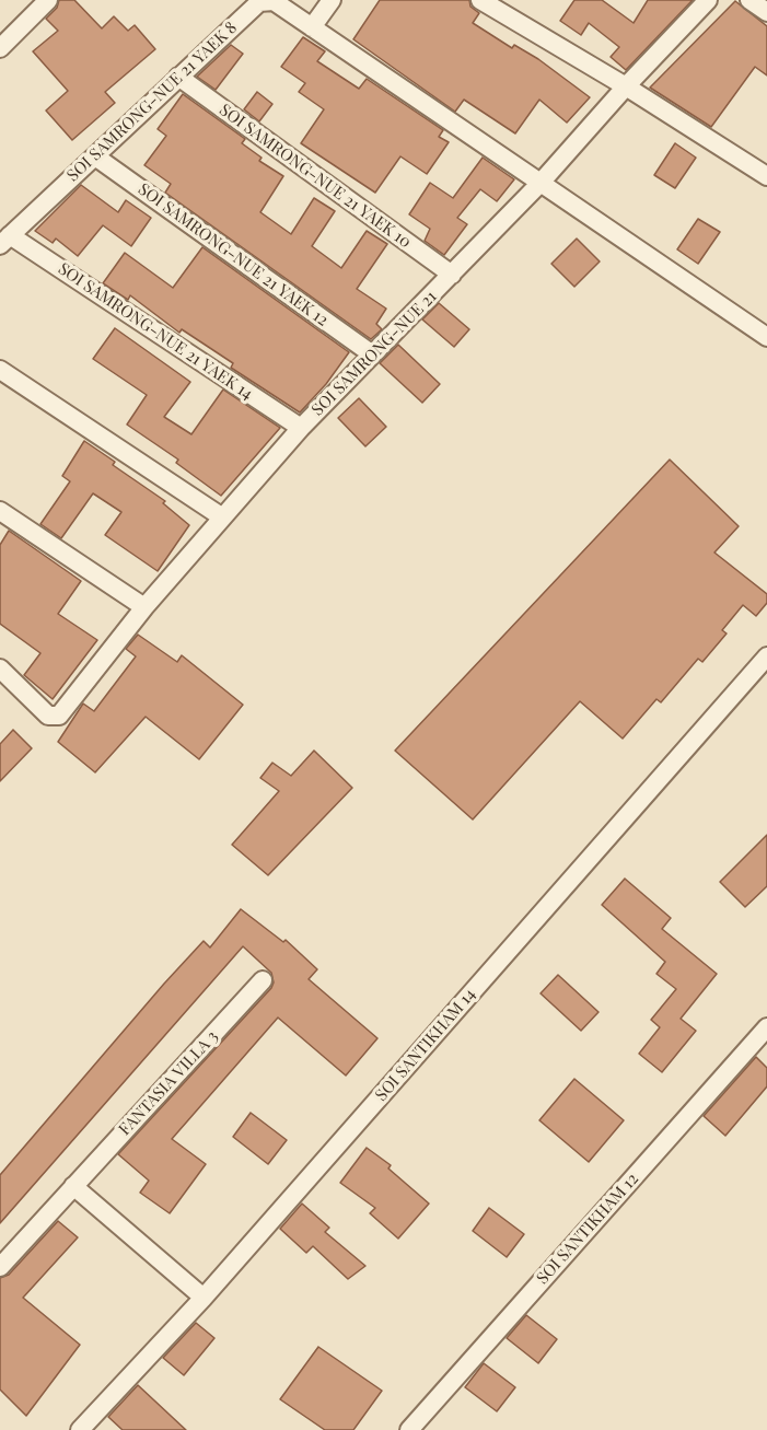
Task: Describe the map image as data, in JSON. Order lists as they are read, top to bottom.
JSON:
{
  "streets": {
    "street": [
      "SOI SAMRONG-NUE 21 YAEK 8",
      "SOI SAMRONG-NUE 21 YAEK 10",
      "SOI SAMRONG-NUE 21 YAEK 12",
      "SOI SAMRONG-NUE 21 YAEK 14",
      "SOI SAMRONG-NUE 21",
      "SOI SANTIKHAM 14",
      "FANTASIA VILLA 3",
      "SOI SANTIKHAM 12"
    ]
  },
  "crossings": [
    ["SOI SAMRONG-NUE 21 YAEK 8", "SOI SAMRONG-NUE 21 YAEK 10"],
    ["SOI SAMRONG-NUE 21 YAEK 8", "SOI SAMRONG-NUE 21 YAEK 12"],
    ["SOI SAMRONG-NUE 21 YAEK 8", "SOI SAMRONG-NUE 21 YAEK 14"],
    ["SOI SAMRONG-NUE 21 YAEK 8", "SOI SAMRONG-NUE 21"],
    ["SOI SAMRONG-NUE 21 YAEK 10", "SOI SAMRONG-NUE 21"],
    ["SOI SAMRONG-NUE 21 YAEK 12", "SOI SAMRONG-NUE 21"],
    ["SOI SAMRONG-NUE 21 YAEK 14", "SOI SAMRONG-NUE 21"]
  ]
}
